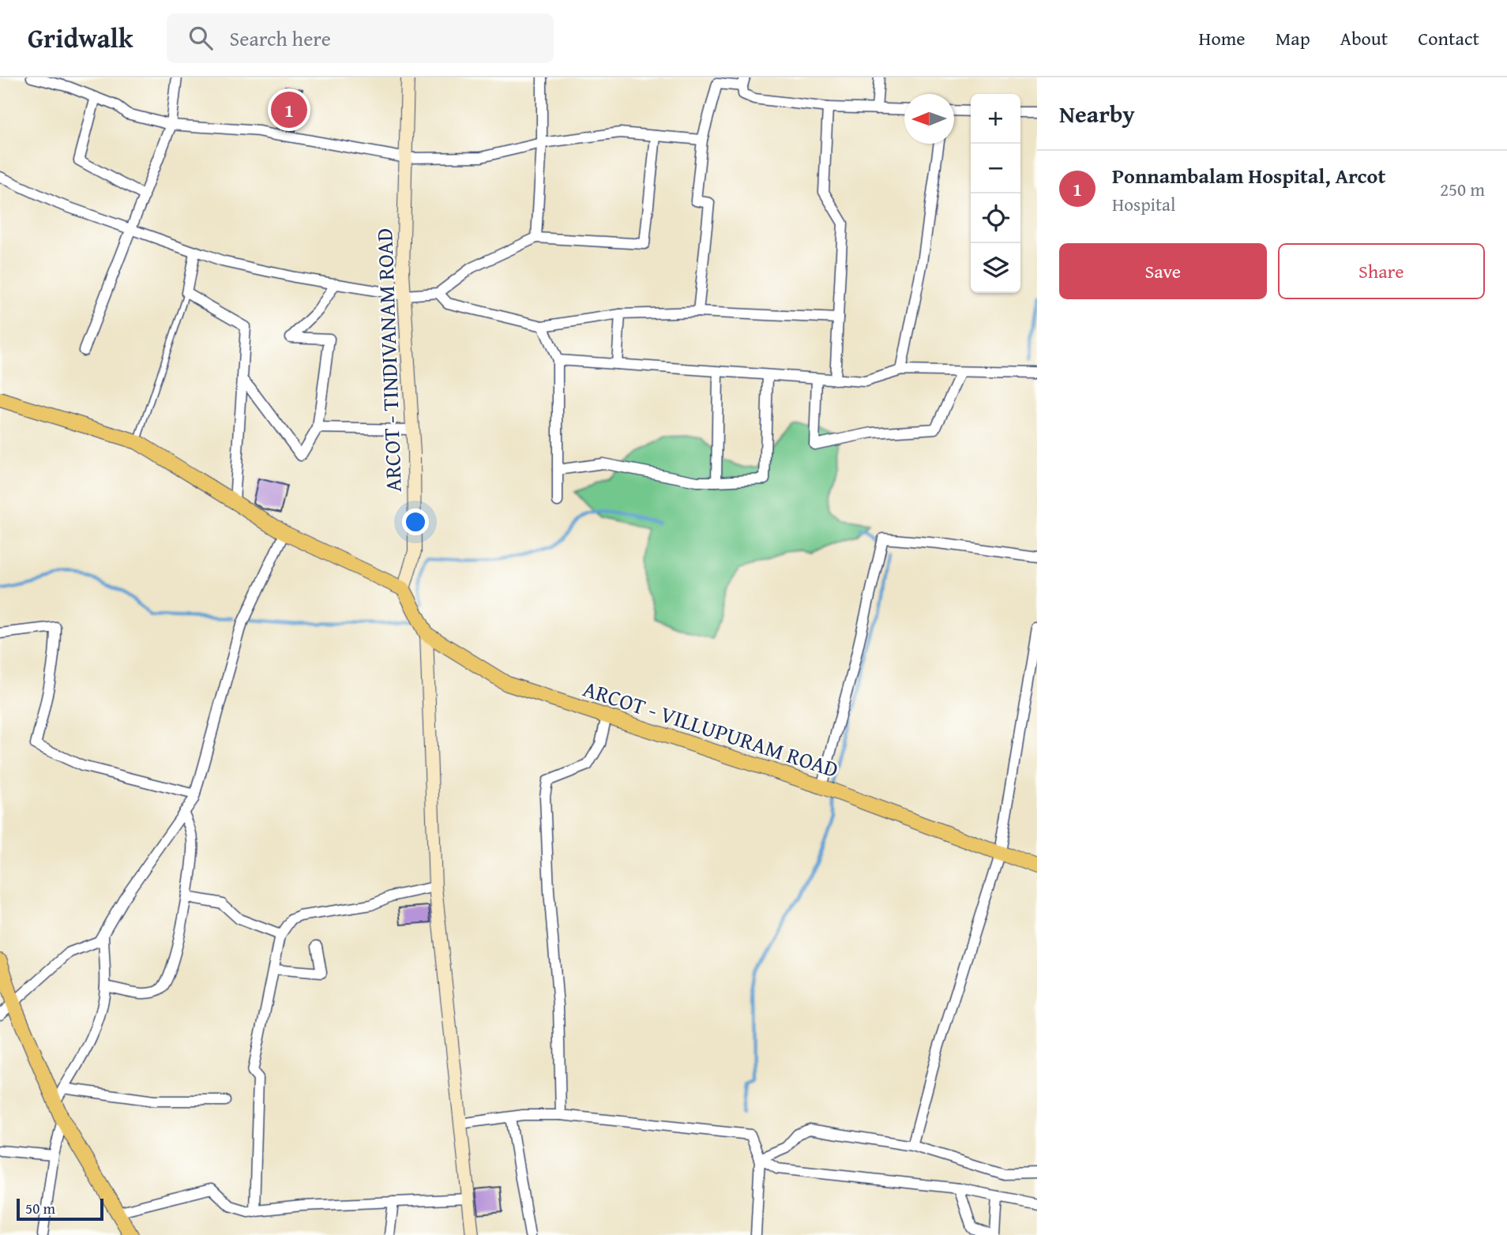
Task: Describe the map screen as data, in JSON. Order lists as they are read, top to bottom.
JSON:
{
  "streets": {
    "main road": ["ARCOT - TINDIVANAM ROAD", "ARCOT - VILLUPURAM ROAD"]
  },
  "scale_bar": "50 m",
  "north": "left",
  "page": {
    "header": "Gridwalk",
    "search": "Search here",
    "nav": [
      "Home",
      "Map",
      "About",
      "Contact"
    ],
    "heading": "Nearby",
    "pins": "1",
    "map_buttons": ["+", "−"],
    "list": [
      {
        "mark": "1",
        "name": "Ponnambalam Hospital, Arcot",
        "note": "Hospital",
        "value": "250 m"
      }
    ],
    "buttons": ["Save", "Share"],
    "scale": "50 m"
  }
}
